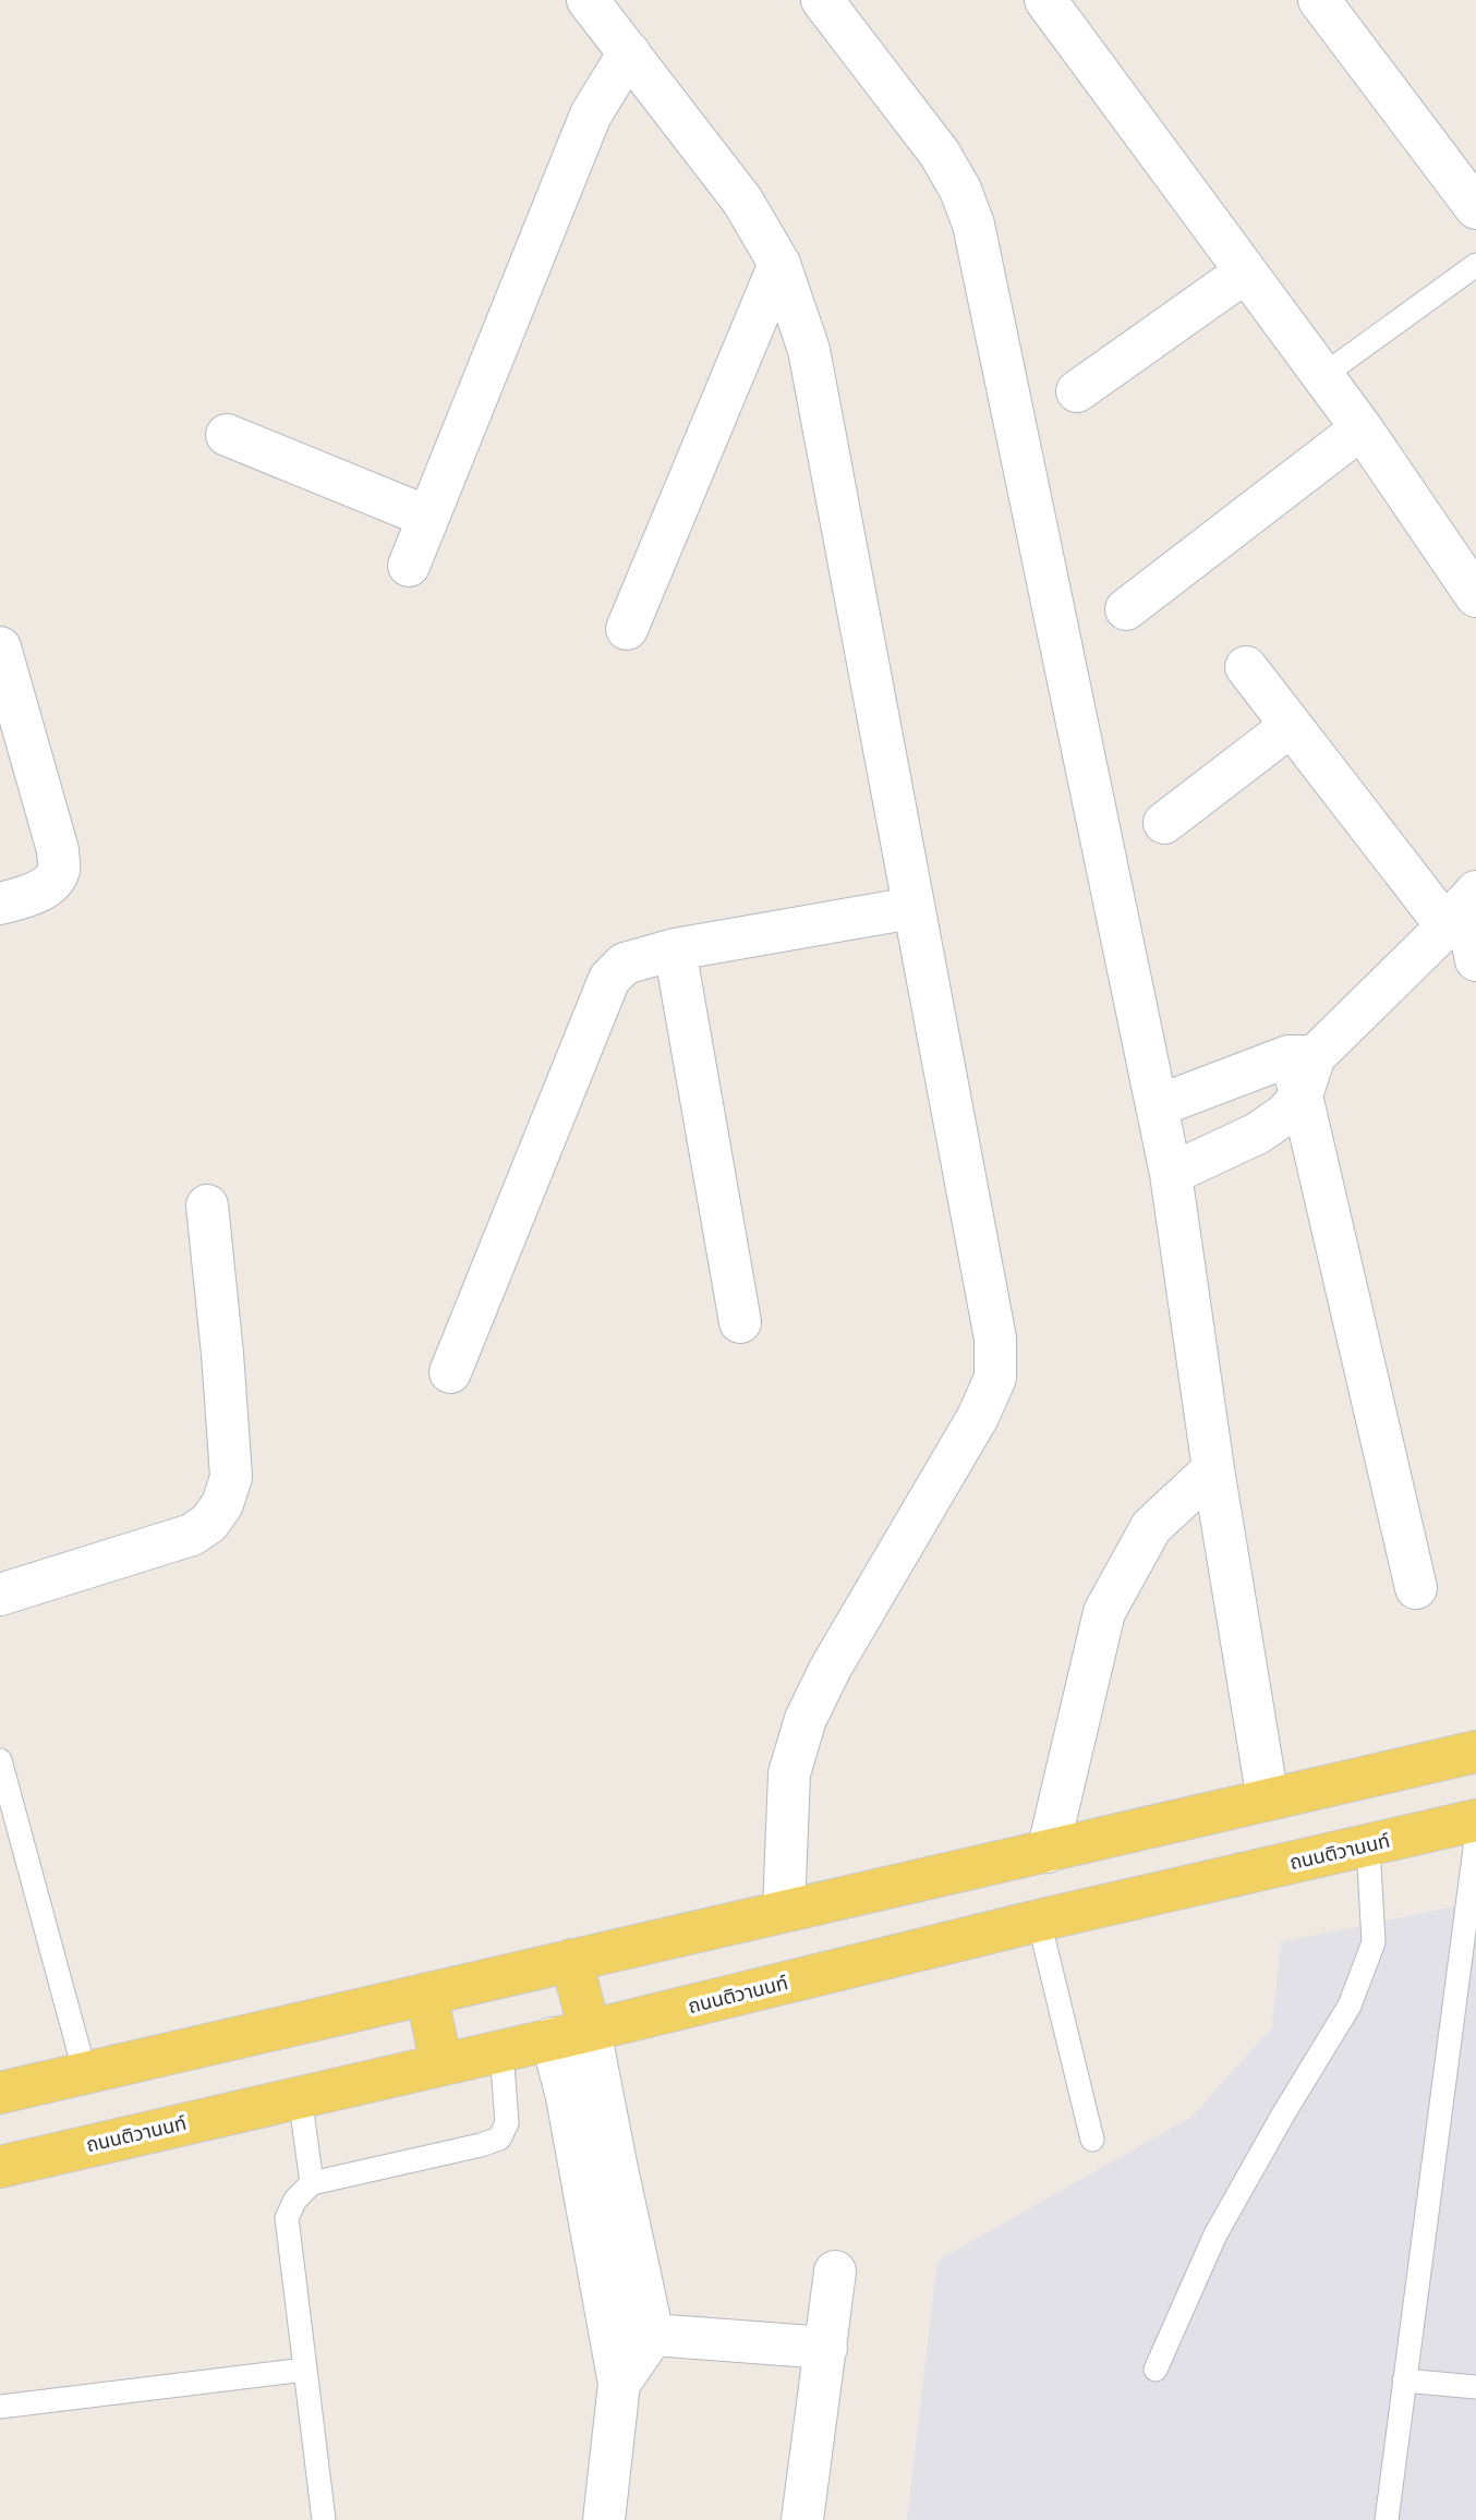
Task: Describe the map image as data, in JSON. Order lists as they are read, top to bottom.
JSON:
{
  "streets": {
    "main road": ["ถนนติวานนท์"]
  }
}
